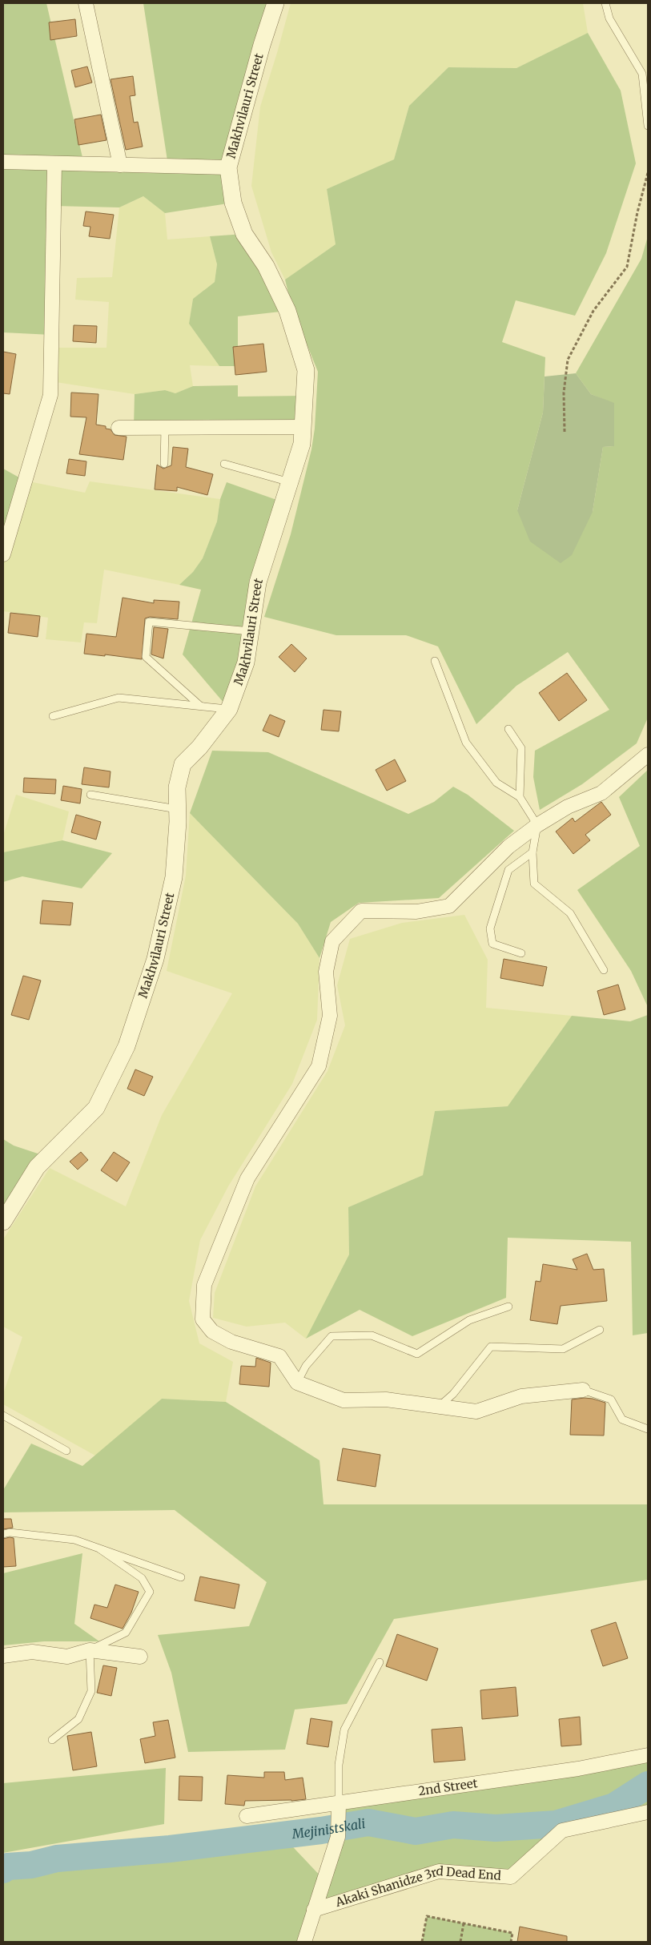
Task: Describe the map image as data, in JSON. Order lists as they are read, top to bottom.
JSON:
{
  "streets": {
    "street": ["Makhvilauri Street", "2nd Street", "Akaki Shanidze 3rd Dead End"]
  },
  "water": ["Mejinistskali"]
}
